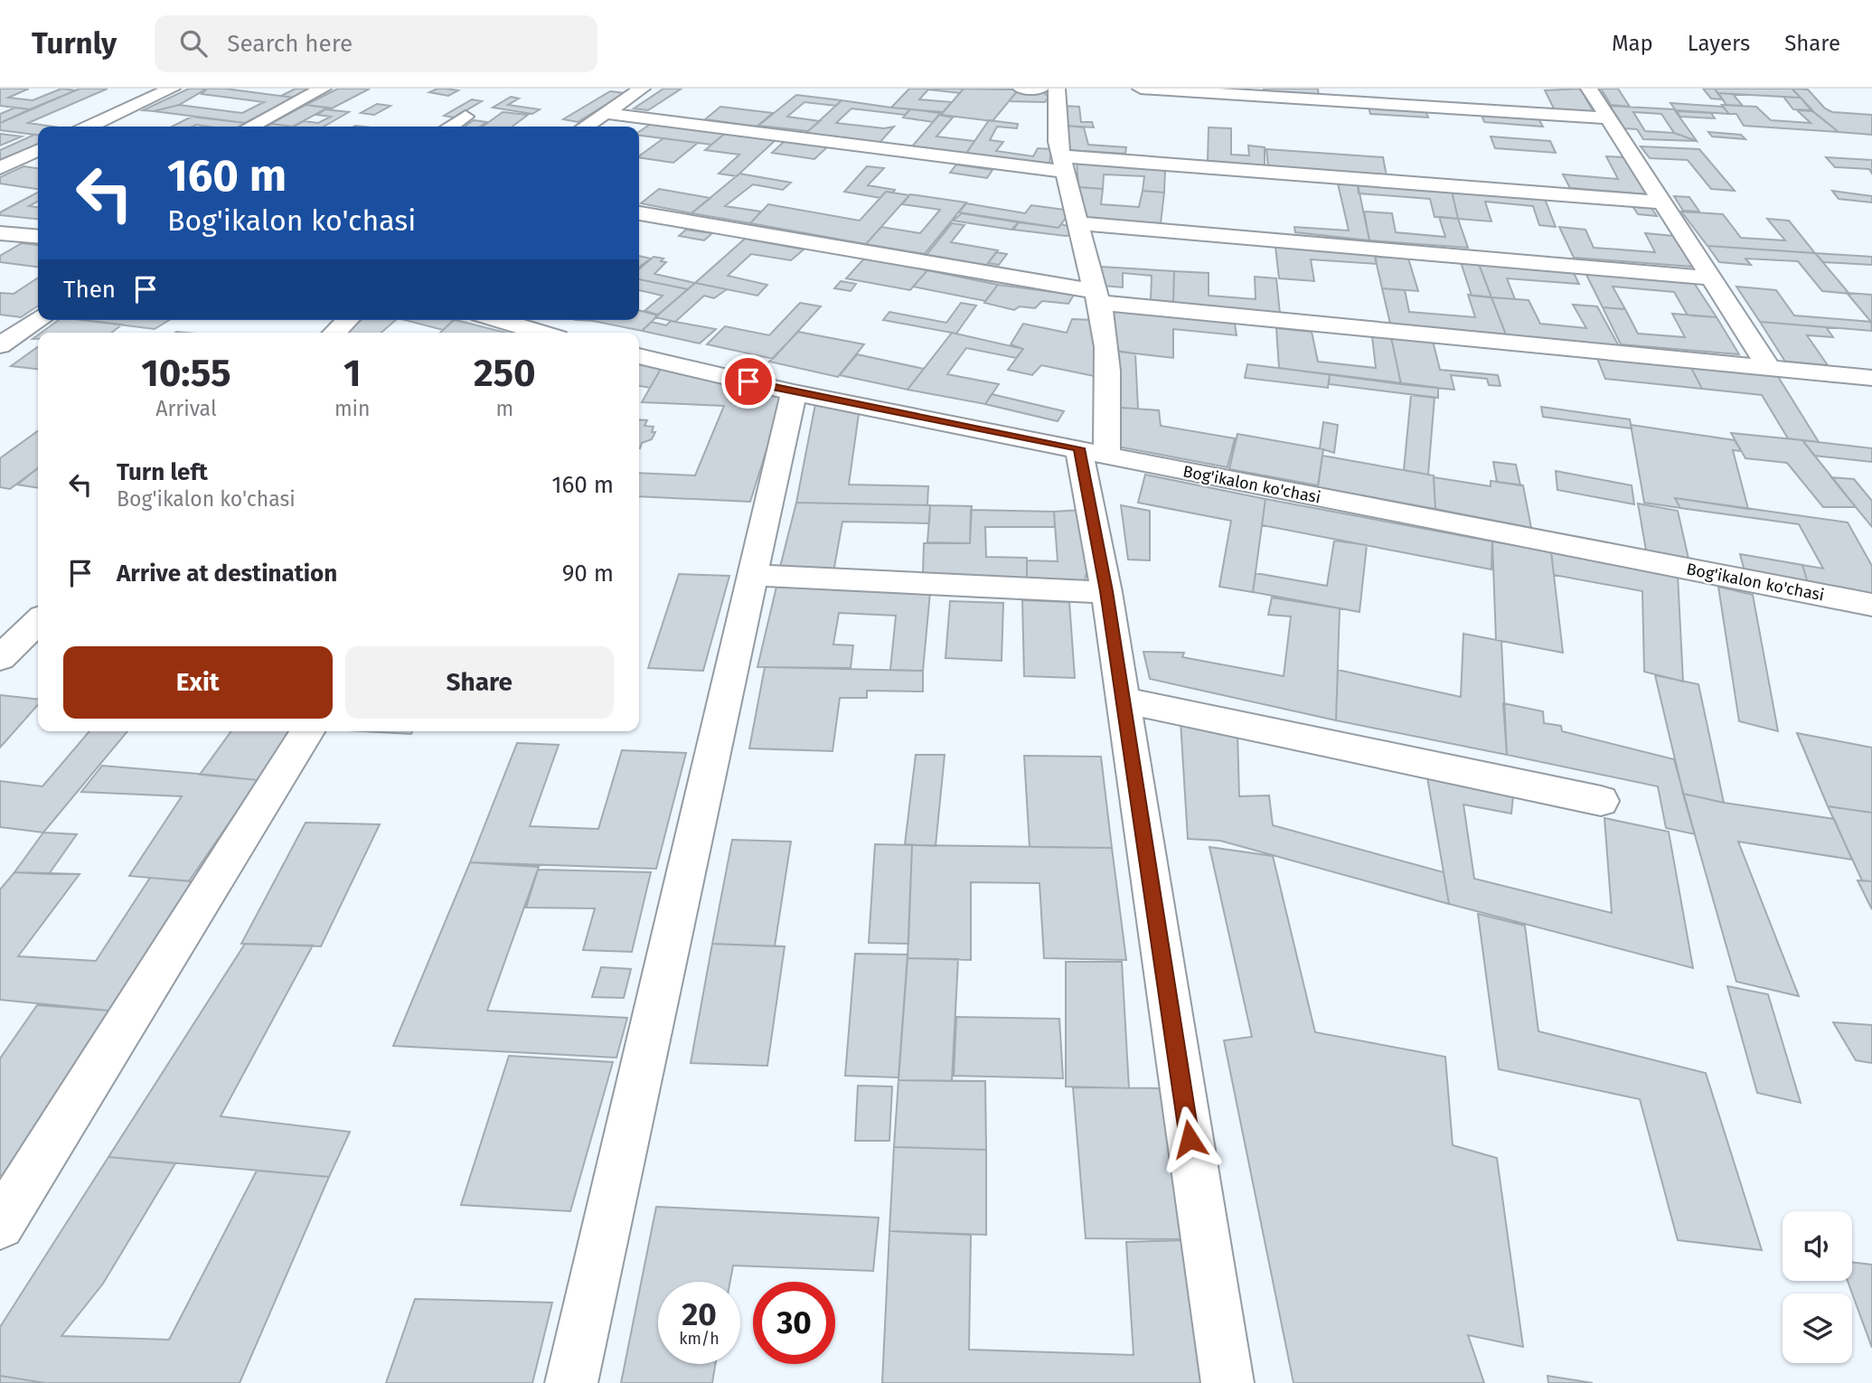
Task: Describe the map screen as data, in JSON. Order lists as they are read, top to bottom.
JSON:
{
  "streets": {
    "street": ["Bog'ikalon ko'chasi"]
  },
  "page": {
    "header": "Turnly",
    "search": "Search here",
    "nav": ["Map", "Layers", "Share"],
    "turn": ["160 m", "Bog'ikalon ko'chasi"],
    "then": "Then",
    "eta": [
      "10:55",
      "Arrival",
      "1",
      "min",
      "250",
      "m"
    ],
    "list": [
      {
        "name": "Turn left",
        "note": "Bog'ikalon ko'chasi",
        "value": "160 m"
      },
      {
        "name": "Arrive at destination",
        "value": "90 m"
      }
    ],
    "buttons": ["Exit", "Share"],
    "speed": "20 km/h",
    "limit": "30"
  }
}
